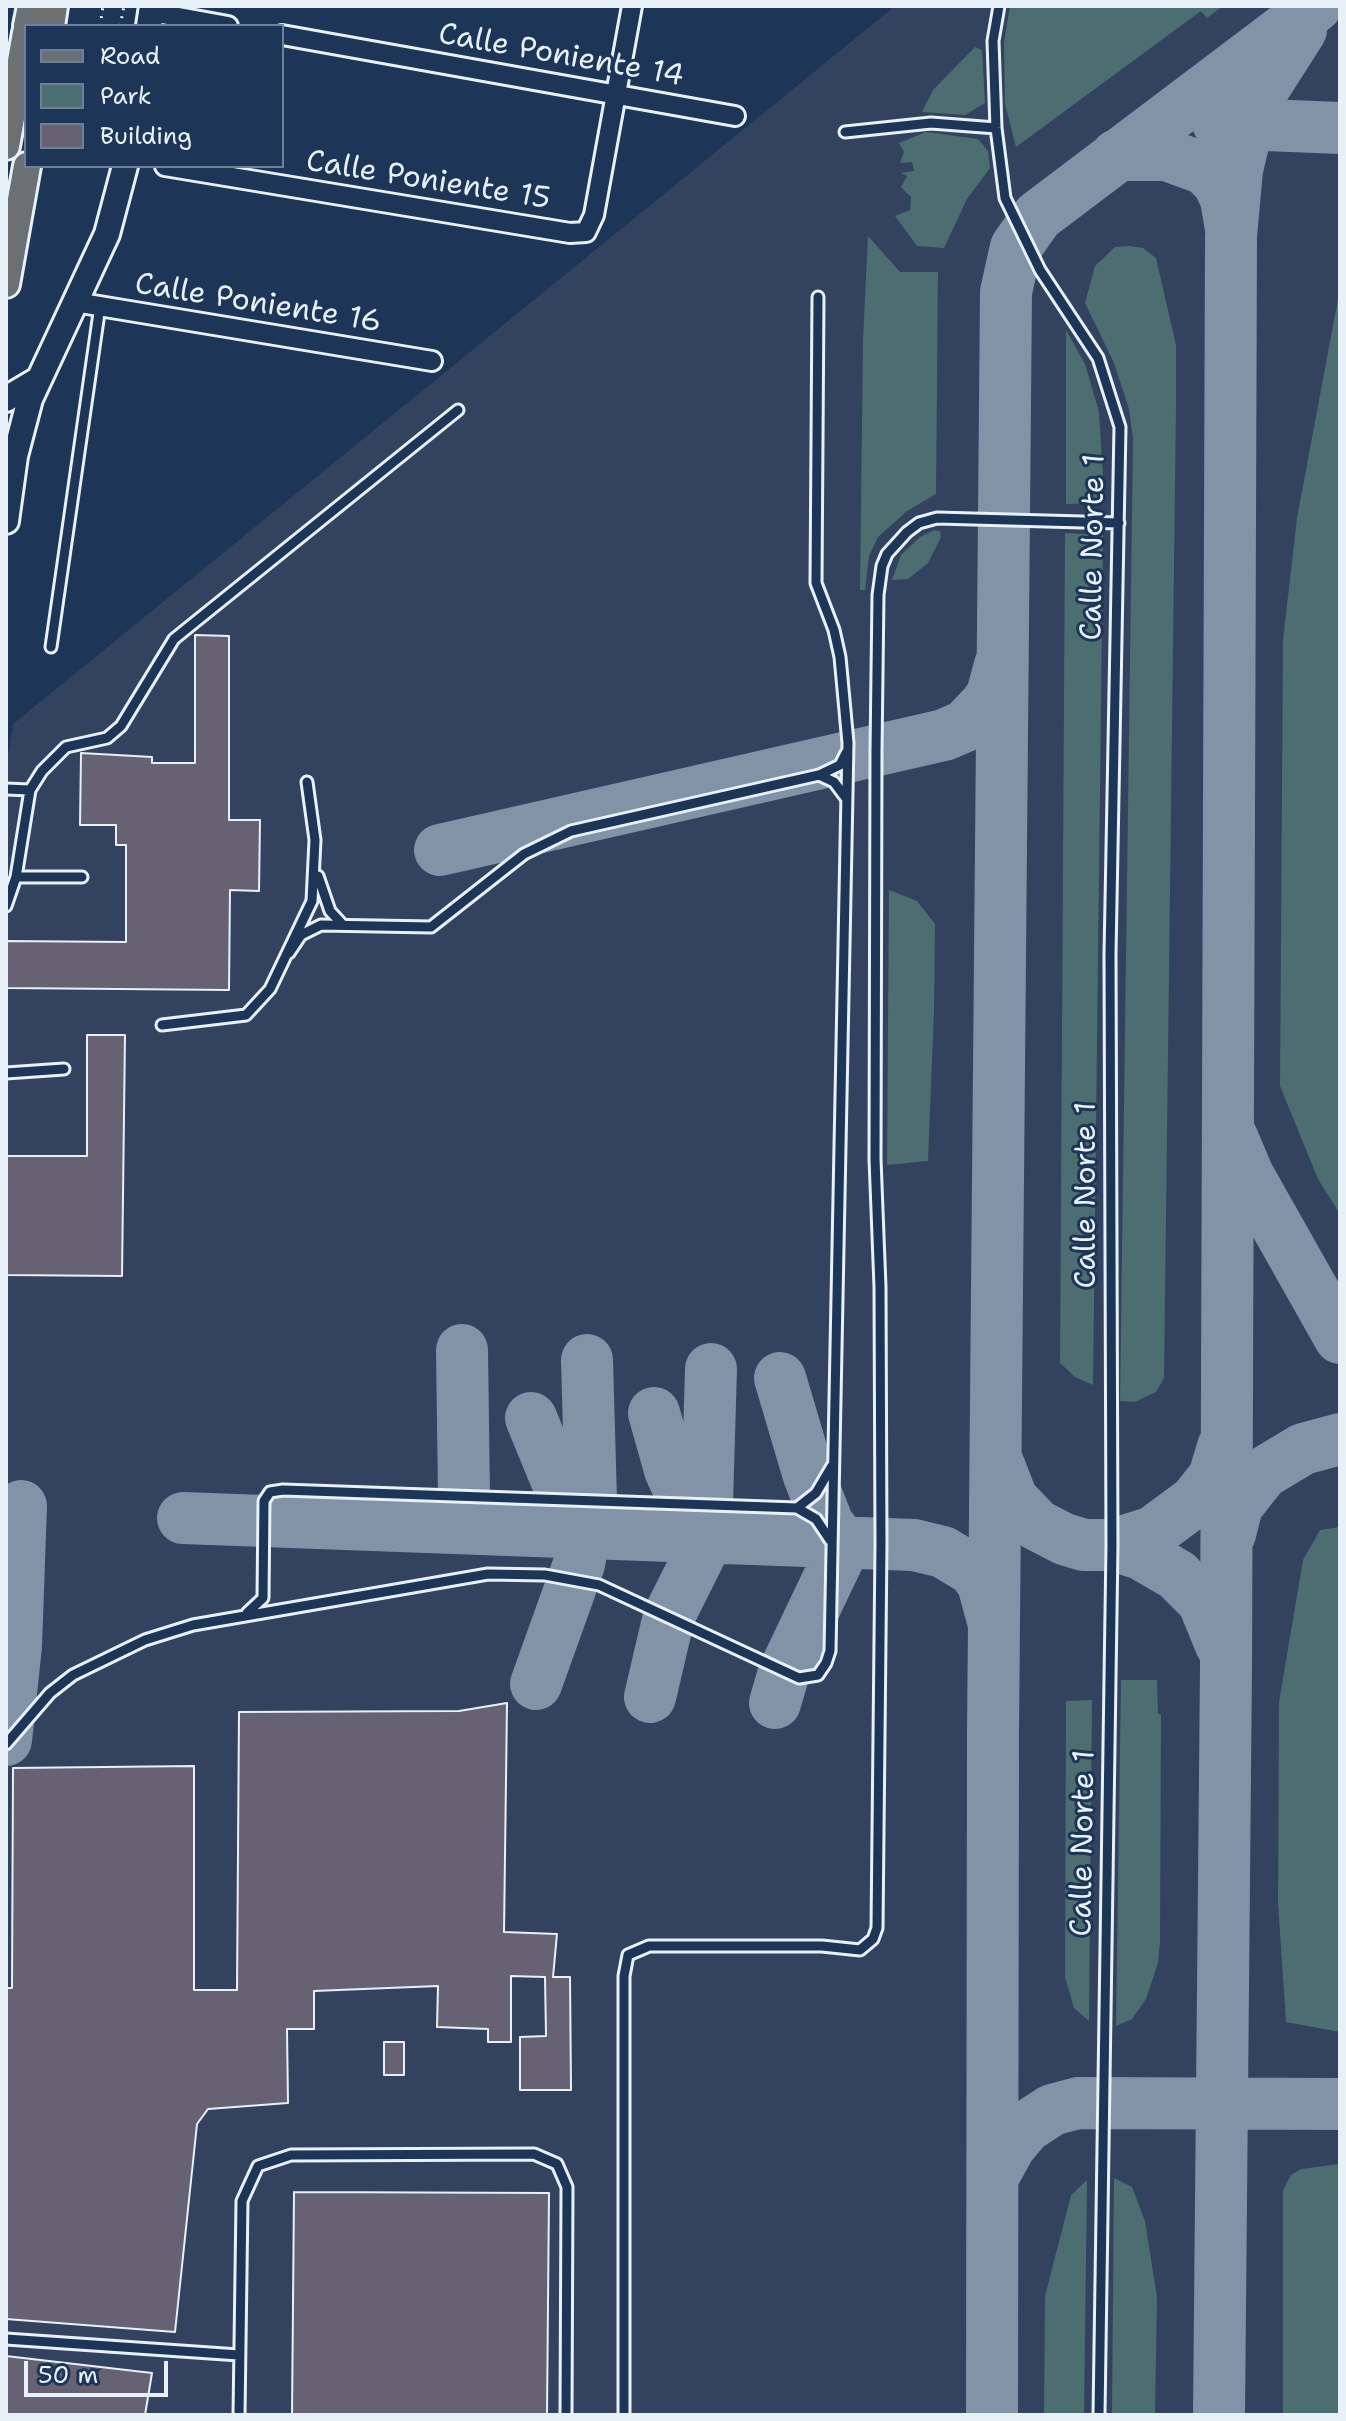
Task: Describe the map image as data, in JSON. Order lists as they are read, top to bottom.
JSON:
{
  "streets": {
    "street": ["Calle Poniente 14", "Calle Poniente 15", "Calle Poniente 16"],
    "lane": ["Calle Norte 1"]
  },
  "crossings": [
    ["Calle Poniente 14", "Calle Poniente 15"]
  ],
  "legend": ["Road", "Park", "Building"],
  "scale_bar": "50 m"
}
